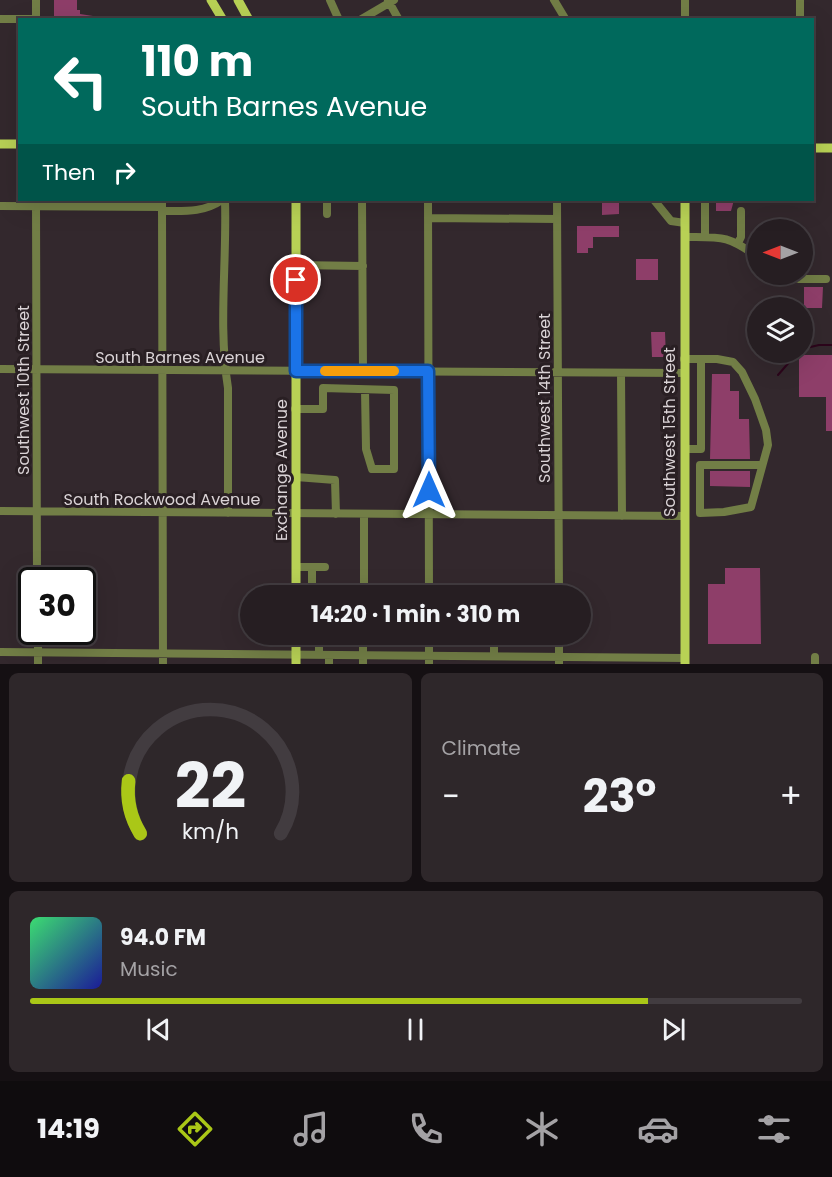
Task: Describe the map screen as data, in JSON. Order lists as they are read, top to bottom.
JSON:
{
  "streets": {
    "main road": ["Southwest 15th Street", "Exchange Avenue"],
    "street": [
      "South Barnes Avenue",
      "Southwest 10th Street",
      "Southwest 14th Street",
      "South Rockwood Avenue"
    ]
  },
  "crossings": [
    ["South Barnes Avenue", "Southwest 10th Street"],
    ["South Barnes Avenue", "Southwest 14th Street"],
    ["South Barnes Avenue", "Southwest 15th Street"],
    ["South Barnes Avenue", "Exchange Avenue"],
    ["Southwest 10th Street", "South Rockwood Avenue"],
    ["Southwest 14th Street", "South Rockwood Avenue"],
    ["Southwest 15th Street", "South Rockwood Avenue"],
    ["Exchange Avenue", "South Rockwood Avenue"]
  ],
  "north": "left",
  "page": {
    "turn": ["110 m", "South Barnes Avenue"],
    "then": "Then",
    "limit": "30",
    "trip": "14:20 · 1 min · 310 m",
    "tile": "Climate",
    "heat": ["−", "23°", "+"],
    "song": ["94.0 FM", "Music"],
    "tabs": "14:19",
    "gauge": ["22", "km/h"]
  }
}
